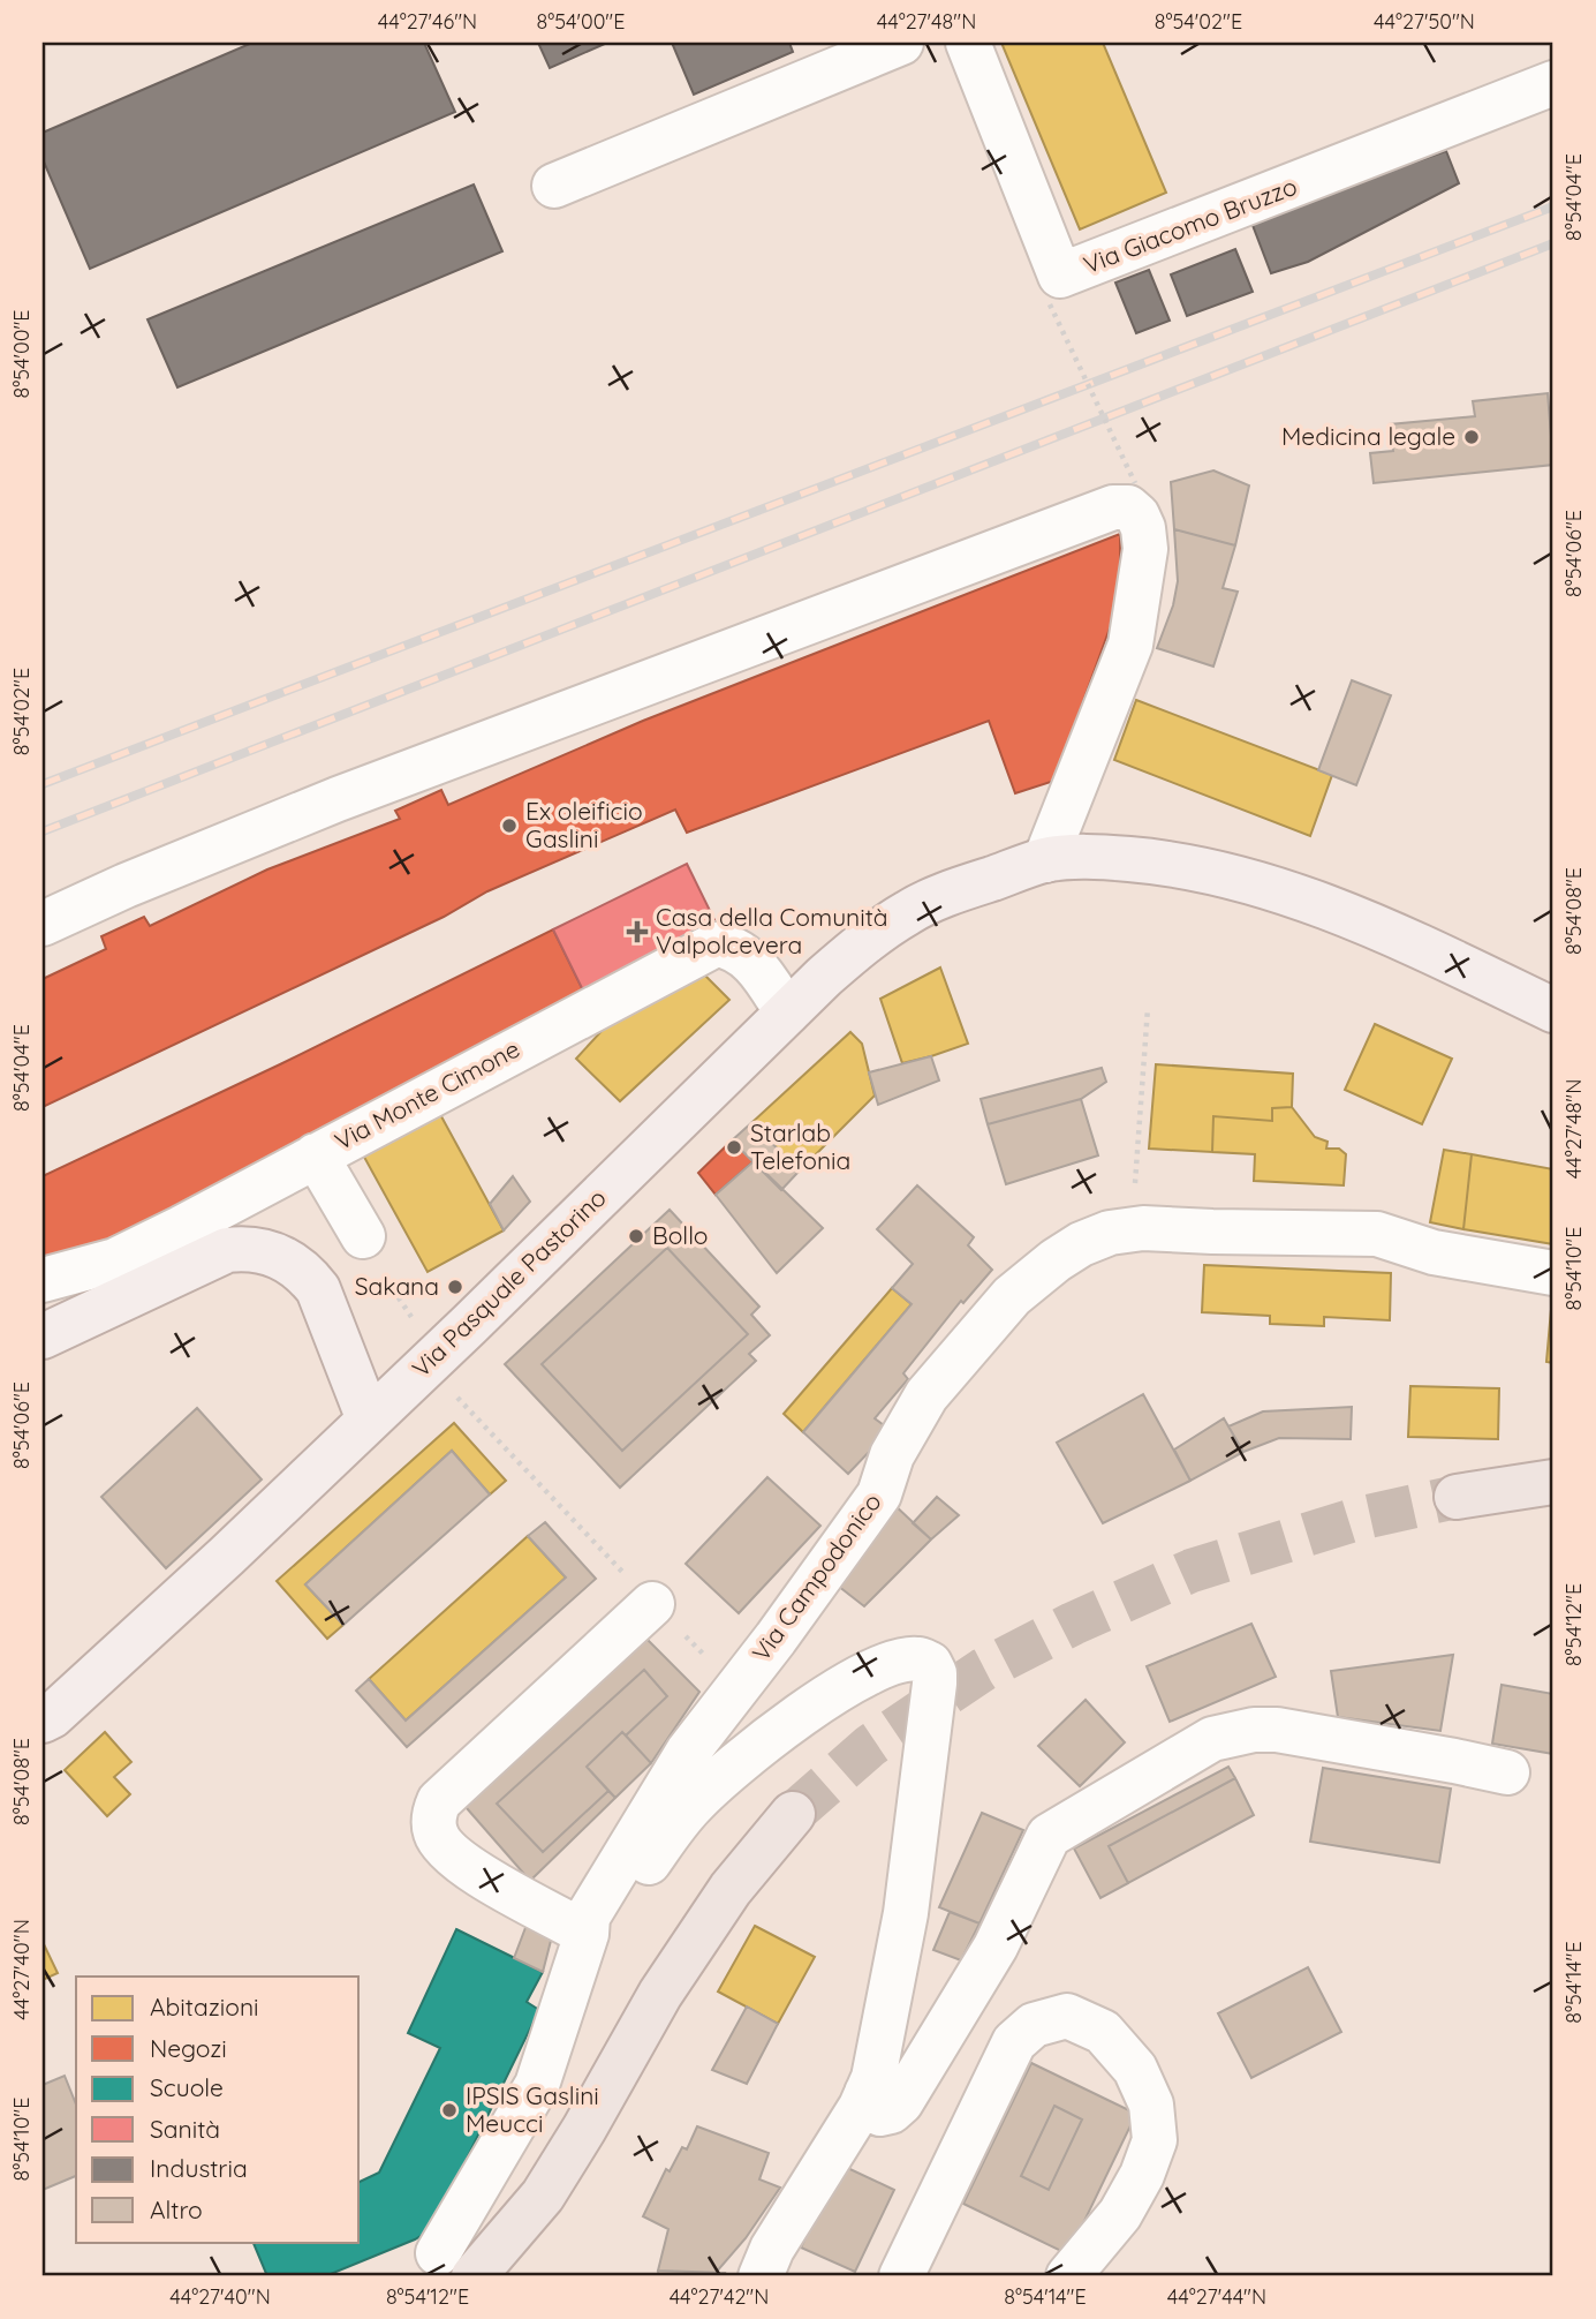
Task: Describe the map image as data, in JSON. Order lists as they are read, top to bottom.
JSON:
{
  "streets": {
    "main road": ["Via Pasquale Pastorino"],
    "street": ["Via Giacomo Bruzzo", "Via Monte Cimone", "Via Campodonico"]
  },
  "crossings": [
    ["Via Monte Cimone", "Via Pasquale Pastorino"]
  ],
  "places": {
    "other": [
      "Medicina legale",
      "Ex oleificio Gaslini",
      "Starlab Telefonia",
      "Bollo",
      "Sakana",
      "IPSIS Gaslini Meucci"
    ],
    "health": ["Casa della Comunità Valpolcevera"]
  },
  "legend": [
    "Abitazioni",
    "Negozi",
    "Scuole",
    "Sanità",
    "Industria",
    "Altro"
  ],
  "coordinates": [
    "44°27'46\"N",
    "8°54'00\"E",
    "44°27'48\"N",
    "8°54'02\"E",
    "44°27'50\"N",
    "8°54'04\"E",
    "8°54'06\"E",
    "8°54'08\"E",
    "8°54'10\"E",
    "8°54'12\"E",
    "44°27'40\"N",
    "8°54'14\"E",
    "44°27'42\"N",
    "44°27'44\"N"
  ]
}
